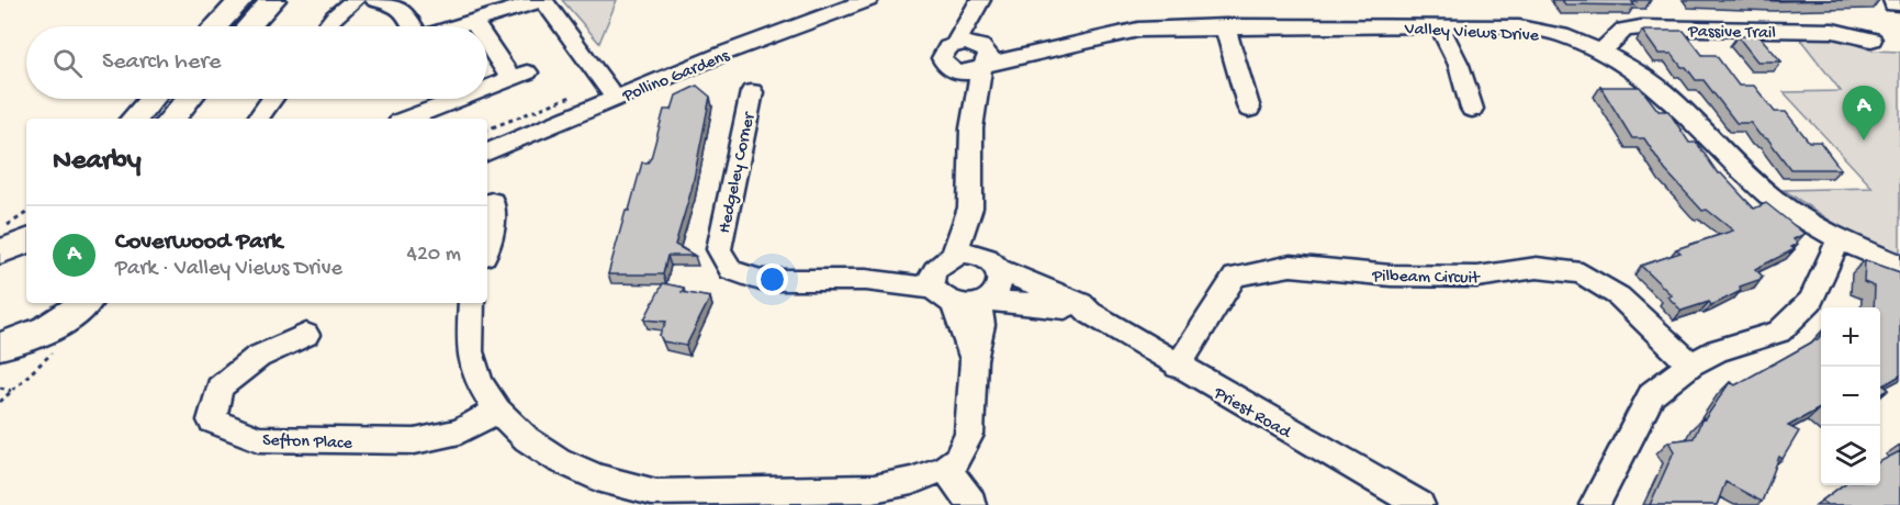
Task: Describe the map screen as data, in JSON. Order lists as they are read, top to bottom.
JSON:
{
  "streets": {
    "street": [
      "Valley Views Drive",
      "Passive Trail",
      "Pollino Gardens",
      "Hedgeley Corner",
      "Pilbeam Circuit",
      "Priest Road",
      "Sefton Place"
    ]
  },
  "crossings": [
    ["Valley Views Drive", "Passive Trail"],
    ["Hedgeley Corner", "Priest Road"],
    ["Pilbeam Circuit", "Priest Road"]
  ],
  "page": {
    "search": "Search here",
    "pins": "A",
    "heading": "Nearby",
    "list": [
      {
        "mark": "A",
        "name": "Coverwood Park",
        "note": "Park · Valley Views Drive",
        "value": "420 m"
      }
    ],
    "map_buttons": ["+", "−"]
  }
}
